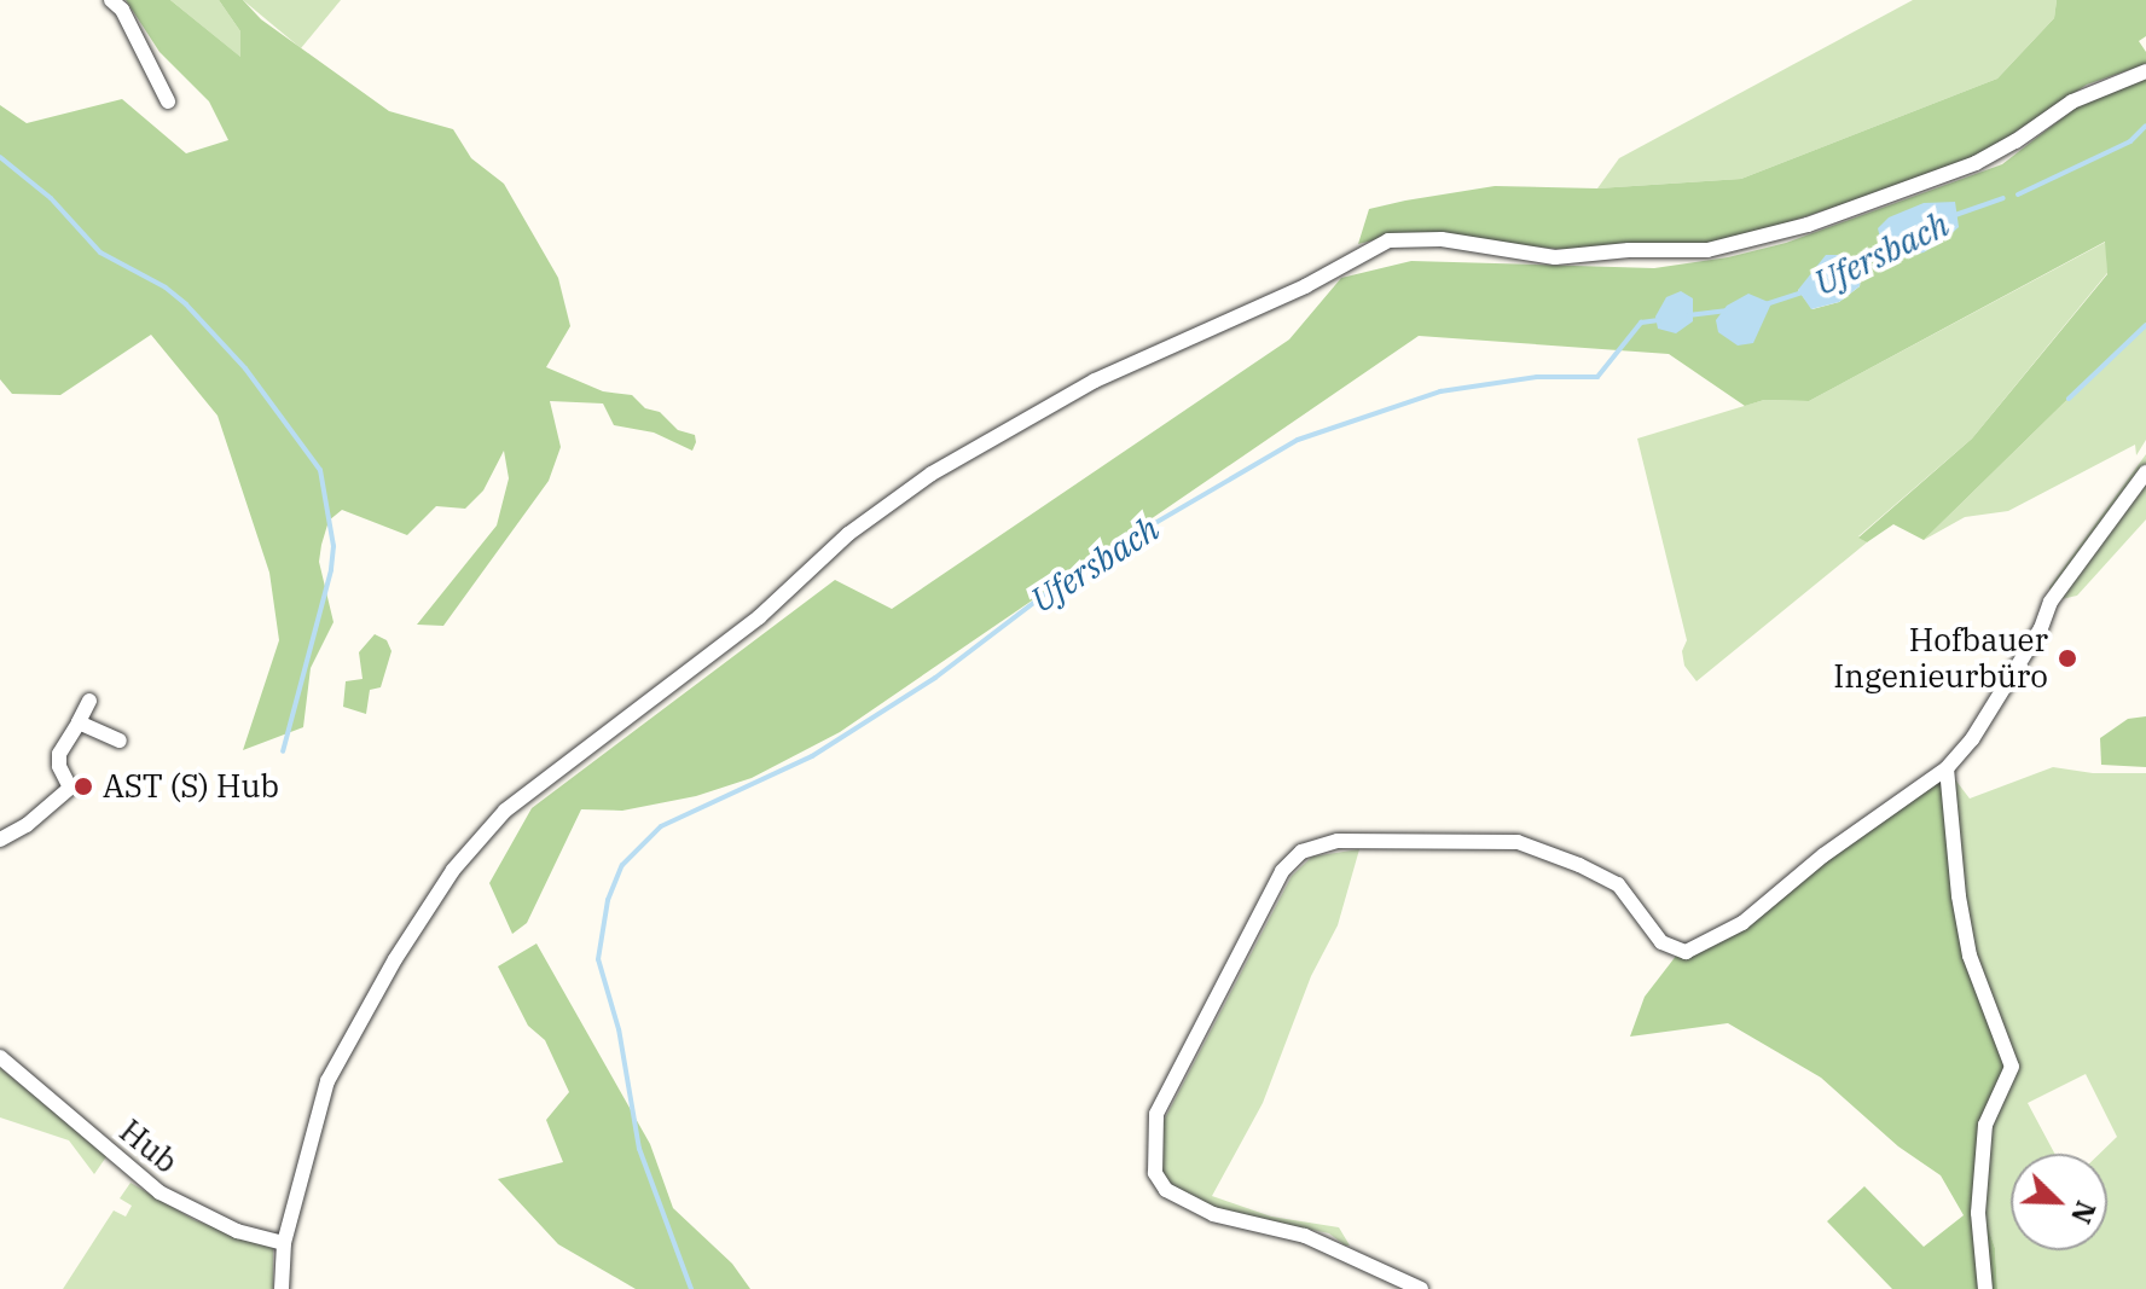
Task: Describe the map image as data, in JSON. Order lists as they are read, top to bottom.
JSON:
{
  "streets": {
    "street": ["Hub"]
  },
  "water": ["Ufersbach"],
  "places": ["Hofbauer Ingenieurbüro", "AST (S) Hub"],
  "north": "bottom right"
}
